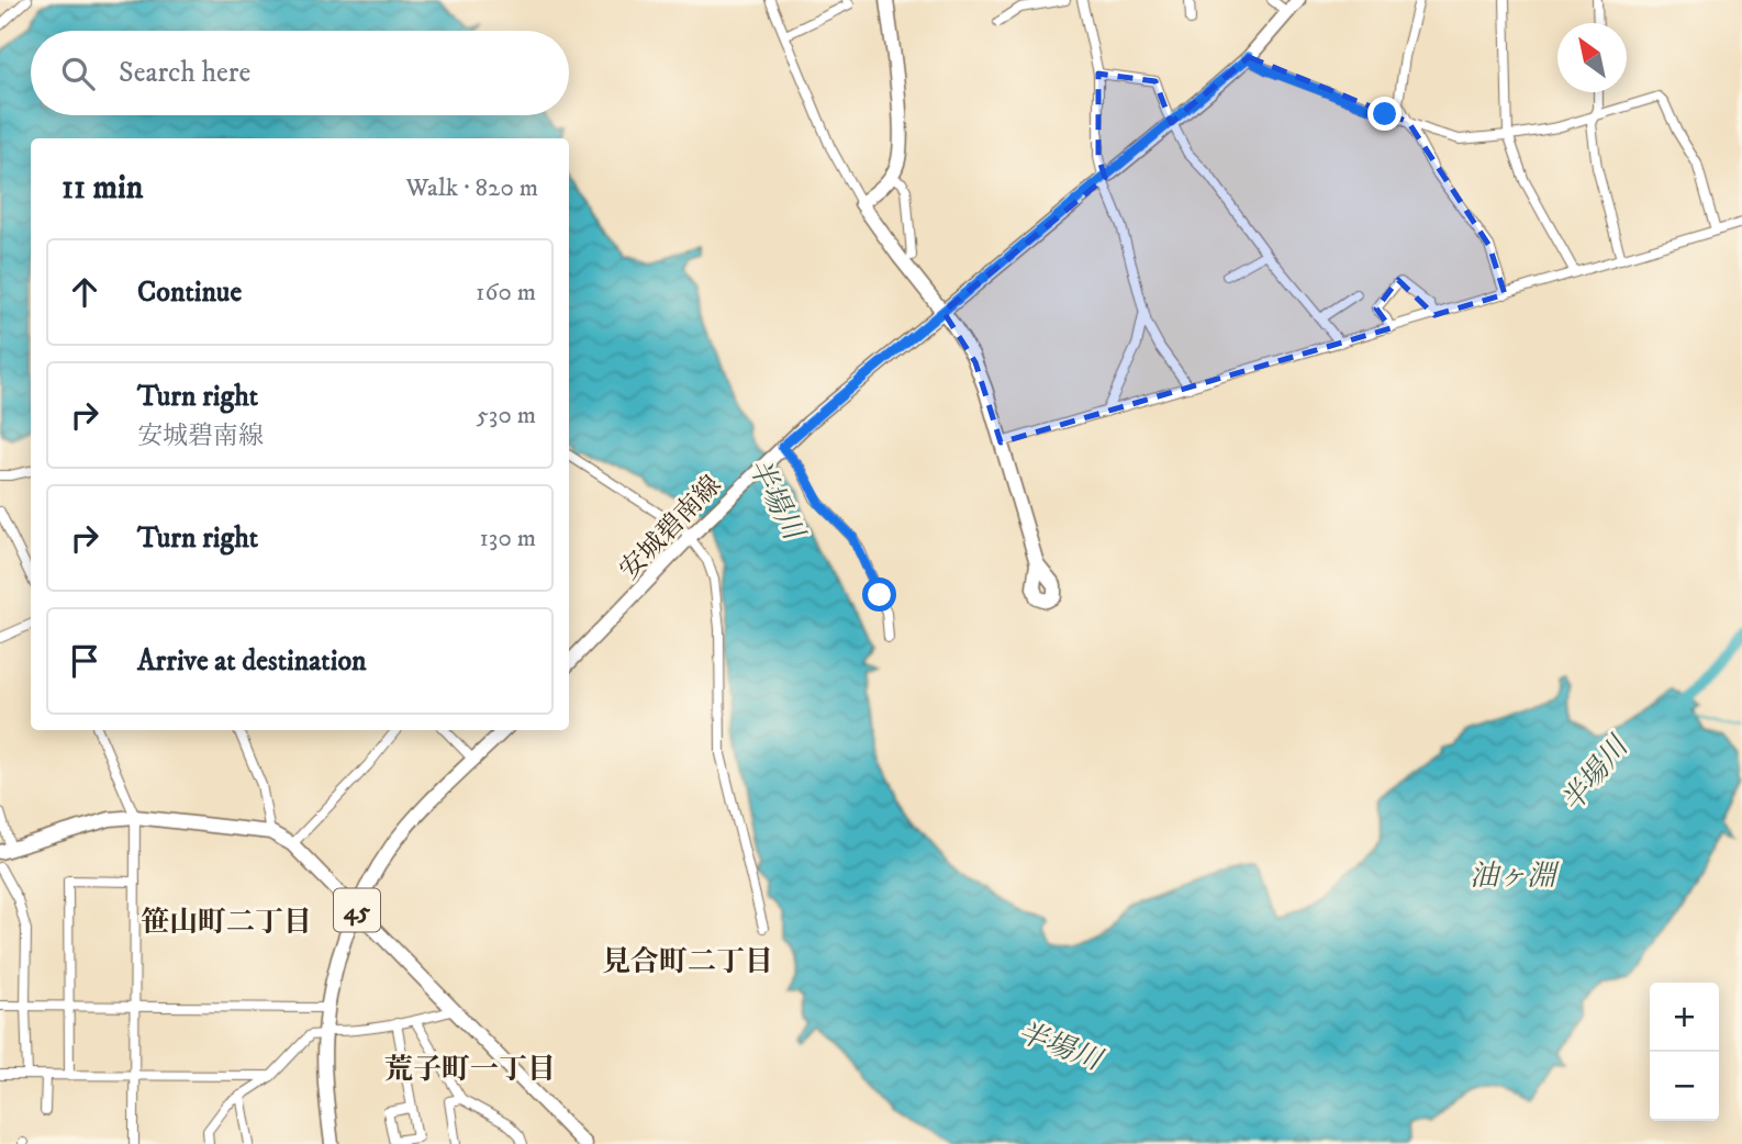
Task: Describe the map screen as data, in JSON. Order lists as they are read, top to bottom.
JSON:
{
  "streets": {
    "main road": ["安城碧南線", "45"]
  },
  "districts": ["笹山町二丁目", "見合町二丁目", "荒子町一丁目"],
  "water": ["半場川", "油ヶ淵"],
  "north": "top left",
  "page": {
    "search": "Search here",
    "heading": ["11 min", "Walk · 820 m"],
    "list": [
      ["Continue", "160 m"],
      ["Turn right", "安城碧南線", "530 m"],
      ["Turn right", "130 m"],
      "Arrive at destination"
    ],
    "map_buttons": ["+", "−"]
  }
}
